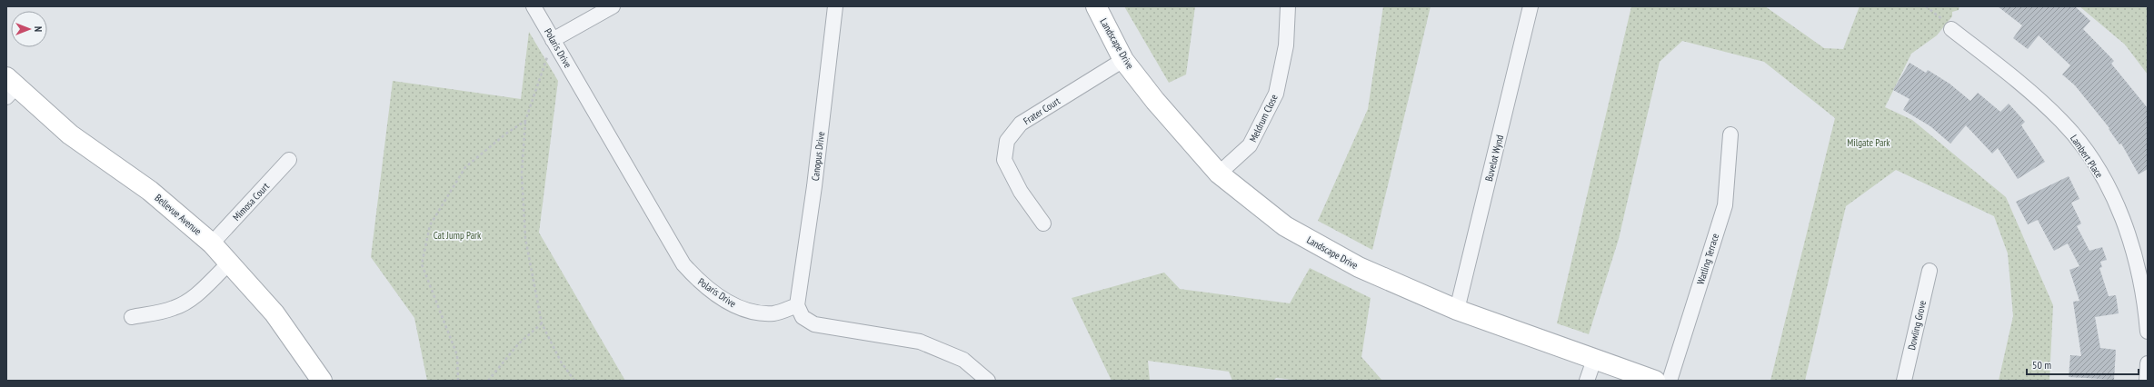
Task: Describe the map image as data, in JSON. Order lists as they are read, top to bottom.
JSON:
{
  "streets": {
    "street": [
      "Landscape Drive",
      "Polaris Drive",
      "Frater Court",
      "Meldrum Close",
      "Canopus Drive",
      "Lambert Place",
      "Buvelot Wynd",
      "Mimosa Court",
      "Bellevue Avenue",
      "Watling Terrace",
      "Dowling Grove"
    ]
  },
  "crossings": [
    ["Landscape Drive", "Frater Court"],
    ["Landscape Drive", "Meldrum Close"],
    ["Landscape Drive", "Buvelot Wynd"],
    ["Polaris Drive", "Canopus Drive"],
    ["Mimosa Court", "Bellevue Avenue"]
  ],
  "parks": ["Milgate Park", "Cat Jump Park"],
  "scale_bar": "50 m",
  "north": "right"
}
